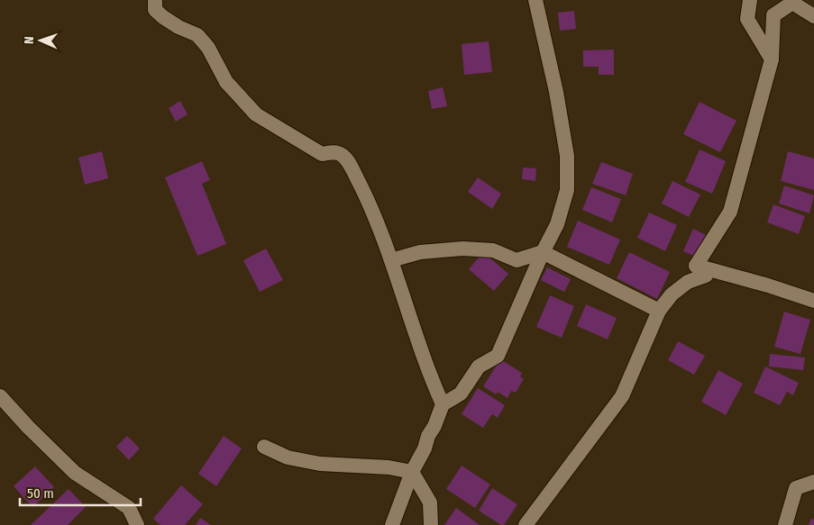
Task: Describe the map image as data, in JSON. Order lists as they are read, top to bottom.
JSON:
{
  "scale_bar": "50 m",
  "north": "left"
}
